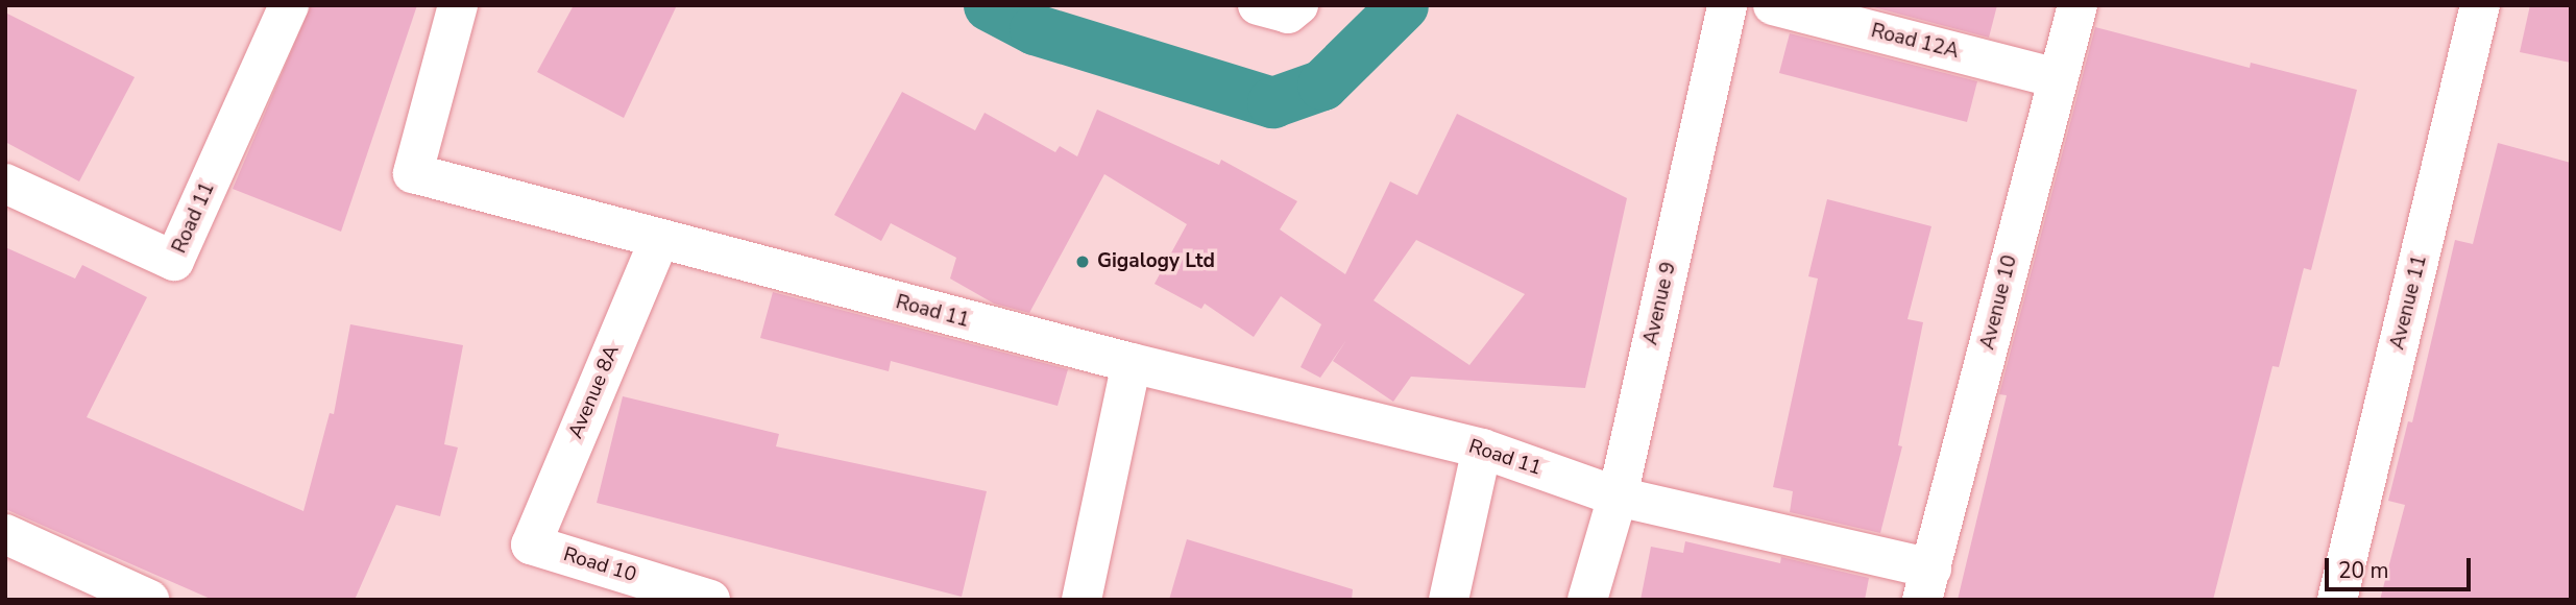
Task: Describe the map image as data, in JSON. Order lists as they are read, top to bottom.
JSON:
{
  "streets": {
    "street": [
      "Road 12A",
      "Road 11",
      "Avenue 10",
      "Avenue 11",
      "Avenue 9",
      "Avenue 8A",
      "Road 10"
    ]
  },
  "crossings": [
    ["Road 12A", "Avenue 10"],
    ["Road 11", "Avenue 10"],
    ["Road 11", "Avenue 9"],
    ["Road 11", "Avenue 8A"],
    ["Avenue 8A", "Road 10"]
  ],
  "places": ["Gigalogy Ltd"],
  "scale_bar": "20 m"
}
